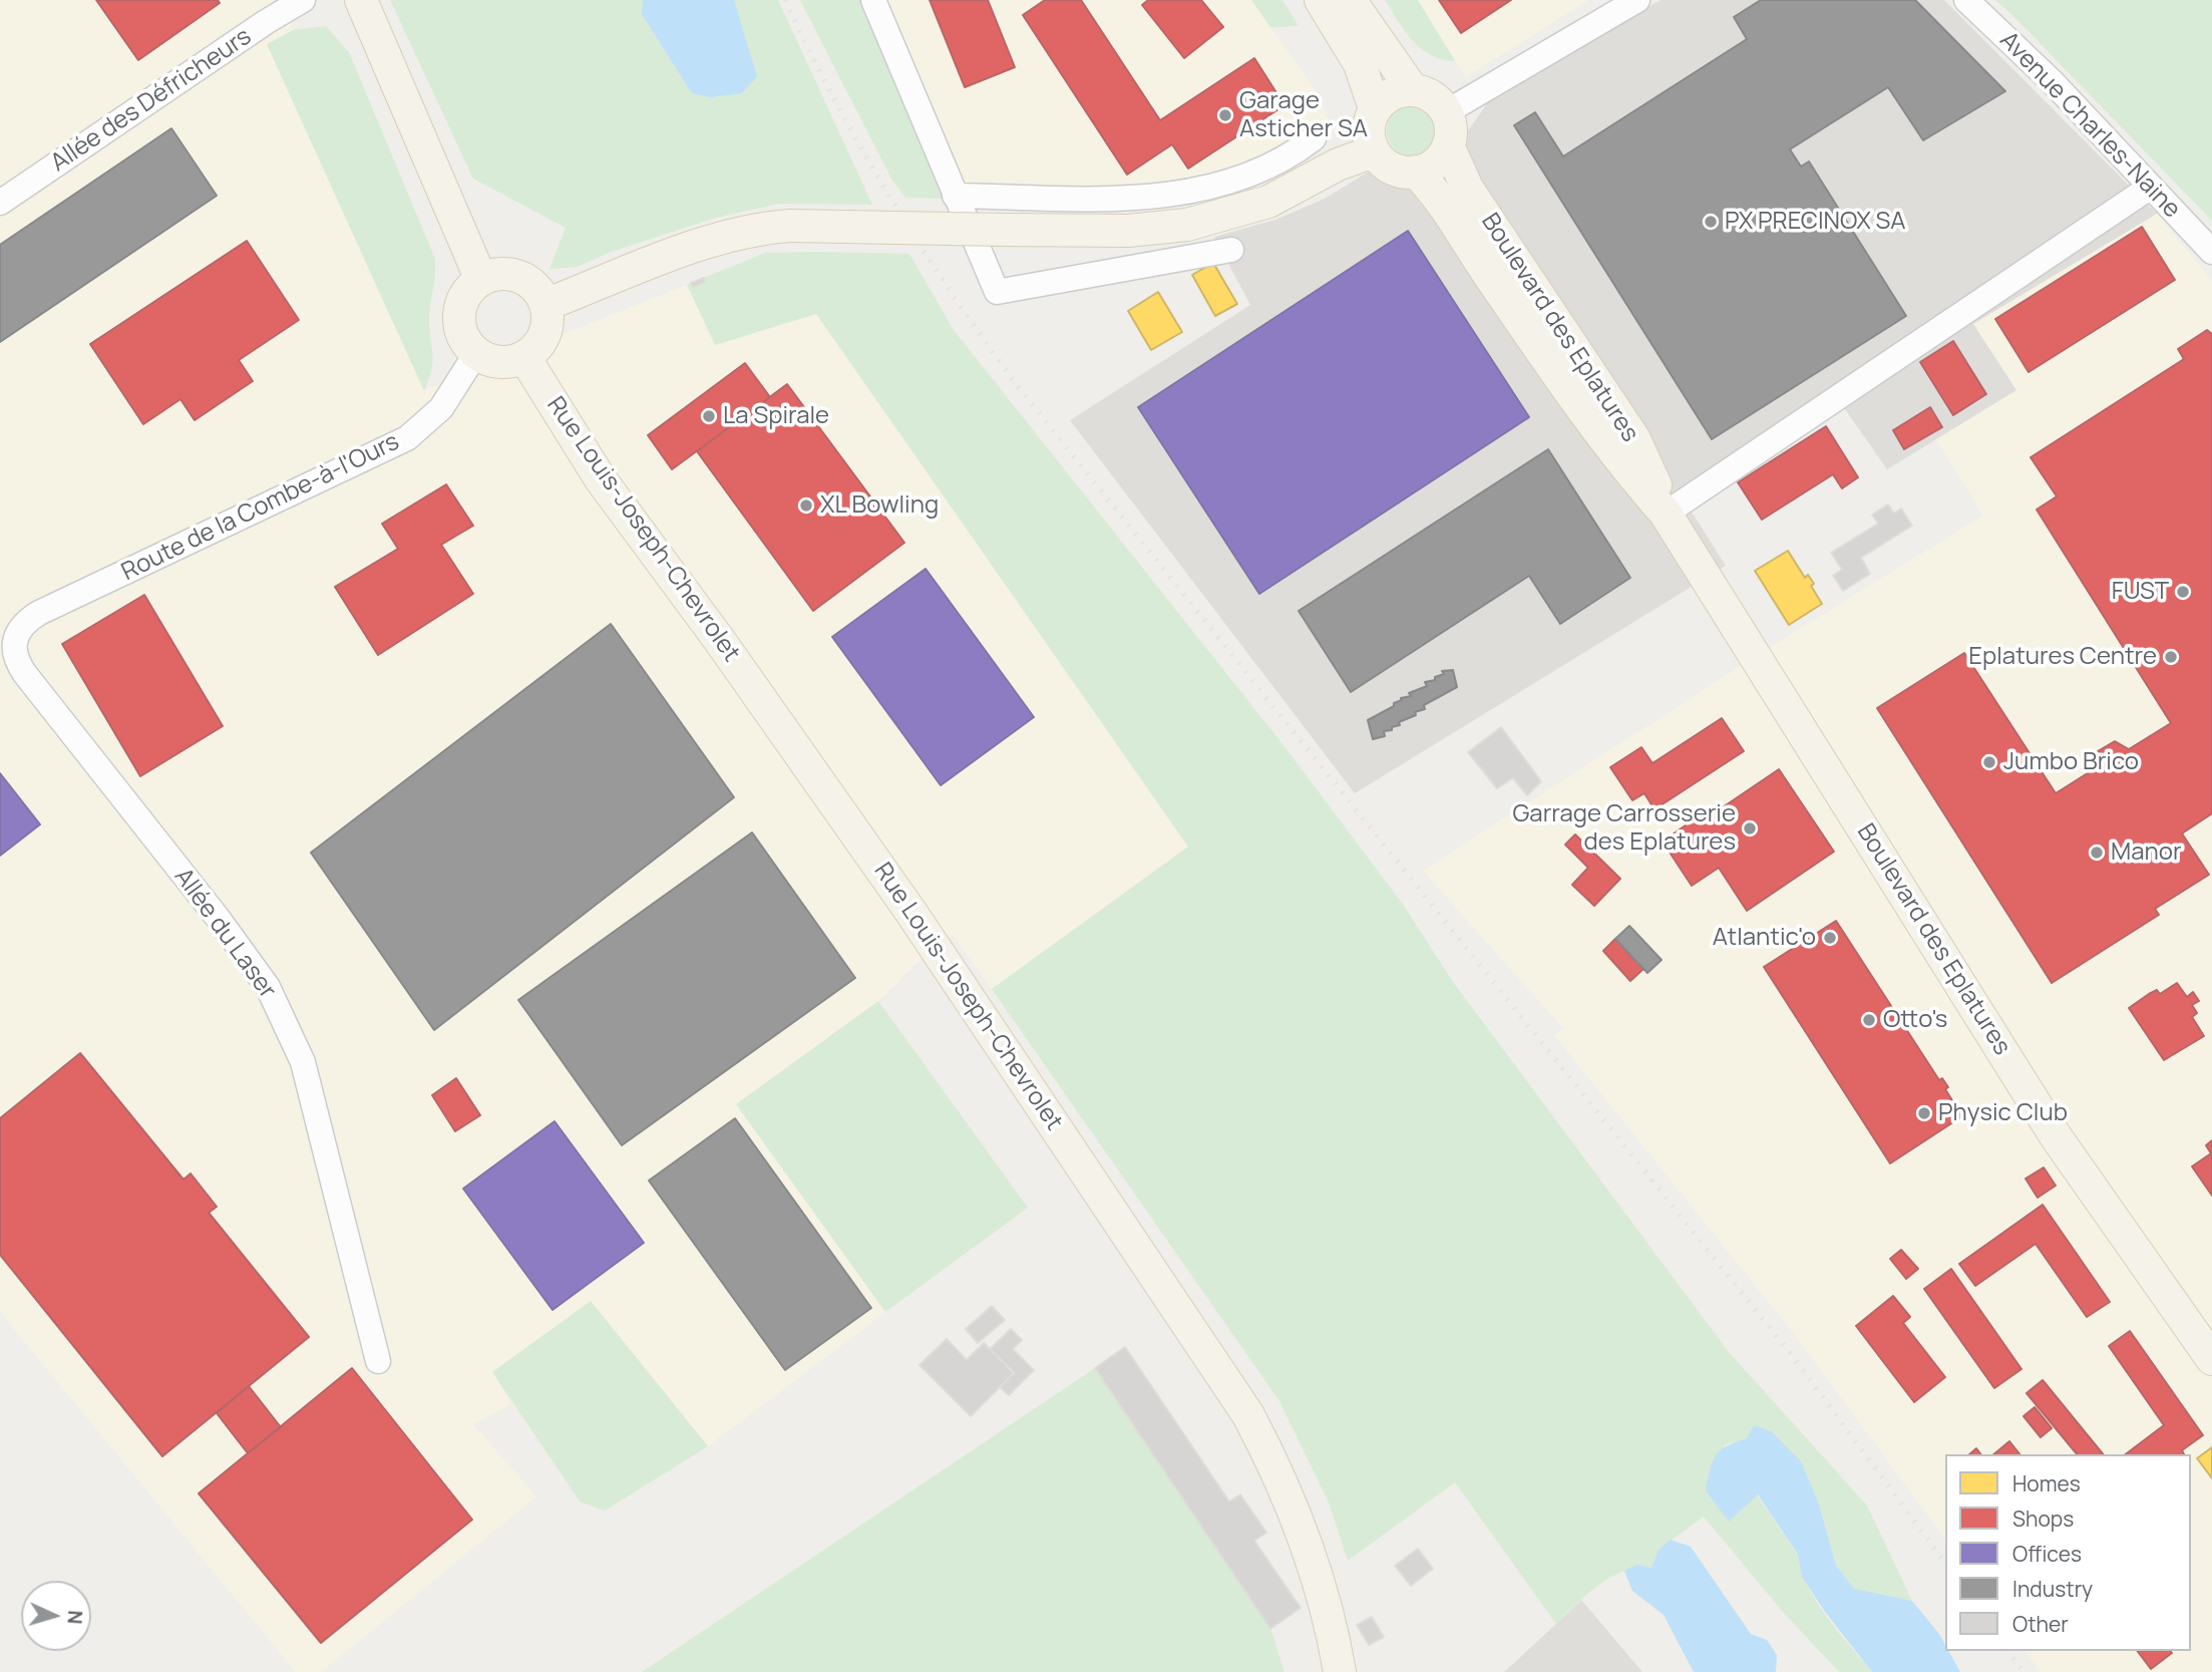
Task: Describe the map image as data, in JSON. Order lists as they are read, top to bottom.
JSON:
{
  "streets": {
    "main road": ["Boulevard des Eplatures", "Rue Louis-Joseph-Chevrolet"],
    "street": [
      "Allée des Défricheurs",
      "Avenue Charles-Naine",
      "Route de la Combe-à-l'Ours",
      "Allée du Laser"
    ]
  },
  "crossings": [
    ["Route de la Combe-à-l'Ours", "Rue Louis-Joseph-Chevrolet"],
    ["Route de la Combe-à-l'Ours", "Allée du Laser"]
  ],
  "places": [
    "Garage Asticher SA",
    "PX PRECINOX SA",
    "La Spirale",
    "XL Bowling",
    "FUST",
    "Eplatures Centre",
    "Jumbo Brico",
    "Garrage Carrosserie des Eplatures",
    "Manor",
    "Atlantic'o",
    "Otto's",
    "Physic Club"
  ],
  "legend": [
    "Homes",
    "Shops",
    "Offices",
    "Industry",
    "Other"
  ],
  "north": "right"
}
